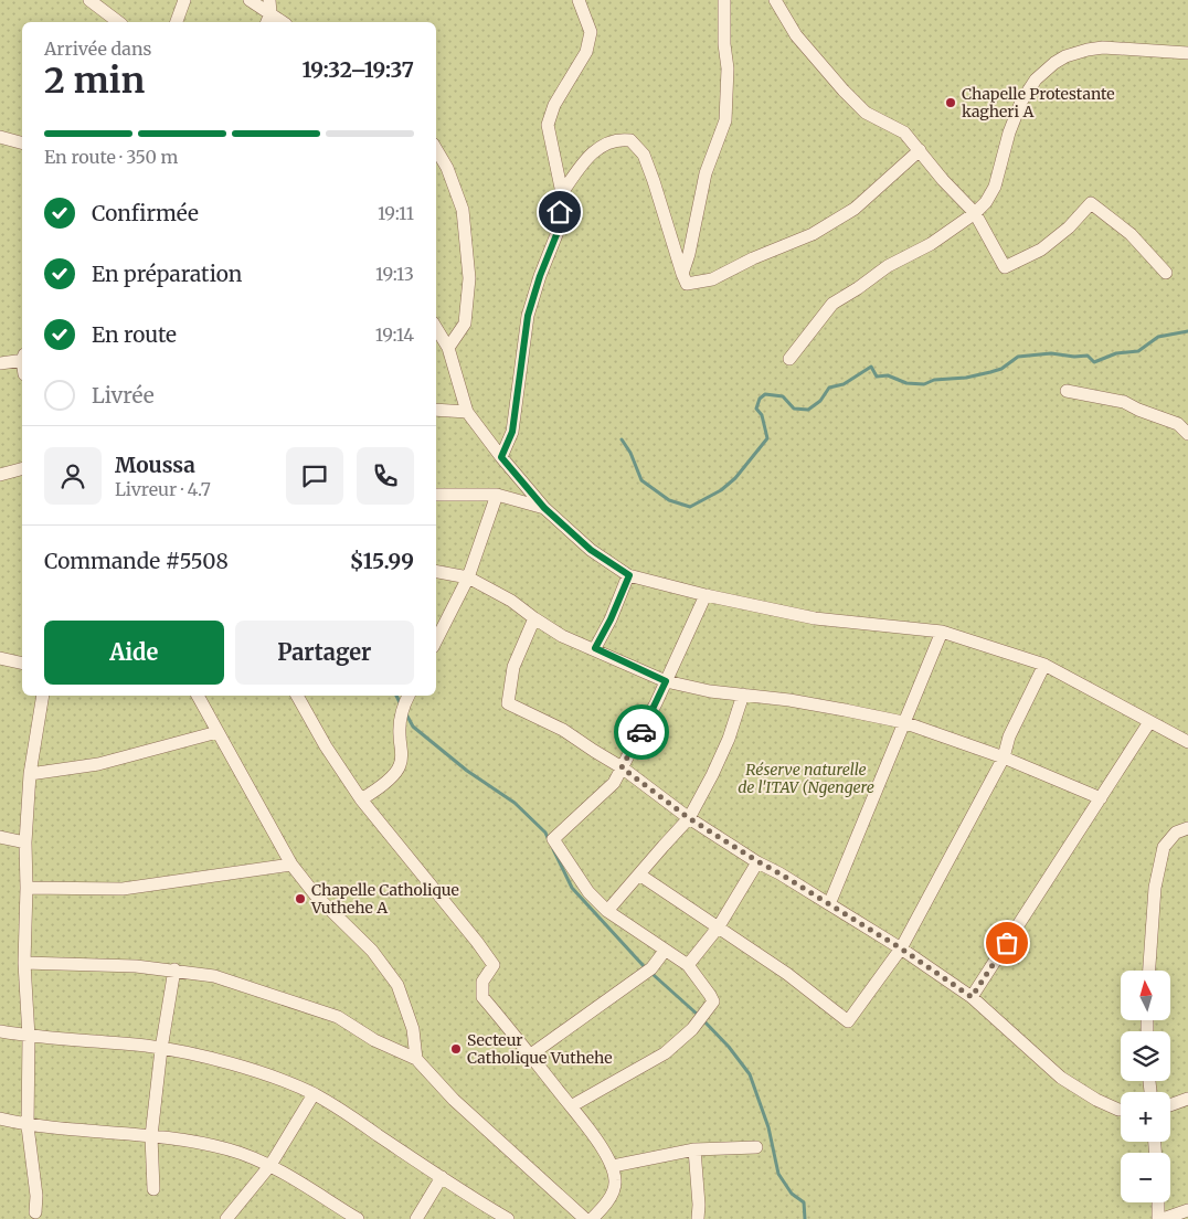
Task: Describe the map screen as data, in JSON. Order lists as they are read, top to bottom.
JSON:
{
  "parks": ["Réserve naturelle de l'ITAV (Ngengere"],
  "places": ["Chapelle Protestante kagheri A", "Chapelle Catholique Vuthehe A", "Secteur Catholique Vuthehe"],
  "north": "top",
  "page": {
    "heading": ["2 min", "Arrivée dans", "19:32–19:37"],
    "panel": [
      "Moussa",
      "Livreur · 4.7",
      "Commande #5508",
      "$15.99"
    ],
    "bar": "En route · 350 m",
    "list": [
      ["Confirmée", "19:11"],
      ["En préparation", "19:13"],
      ["En route", "19:14"],
      "Livrée"
    ],
    "buttons": ["Aide", "Partager"],
    "map_buttons": ["+", "−"]
  }
}
